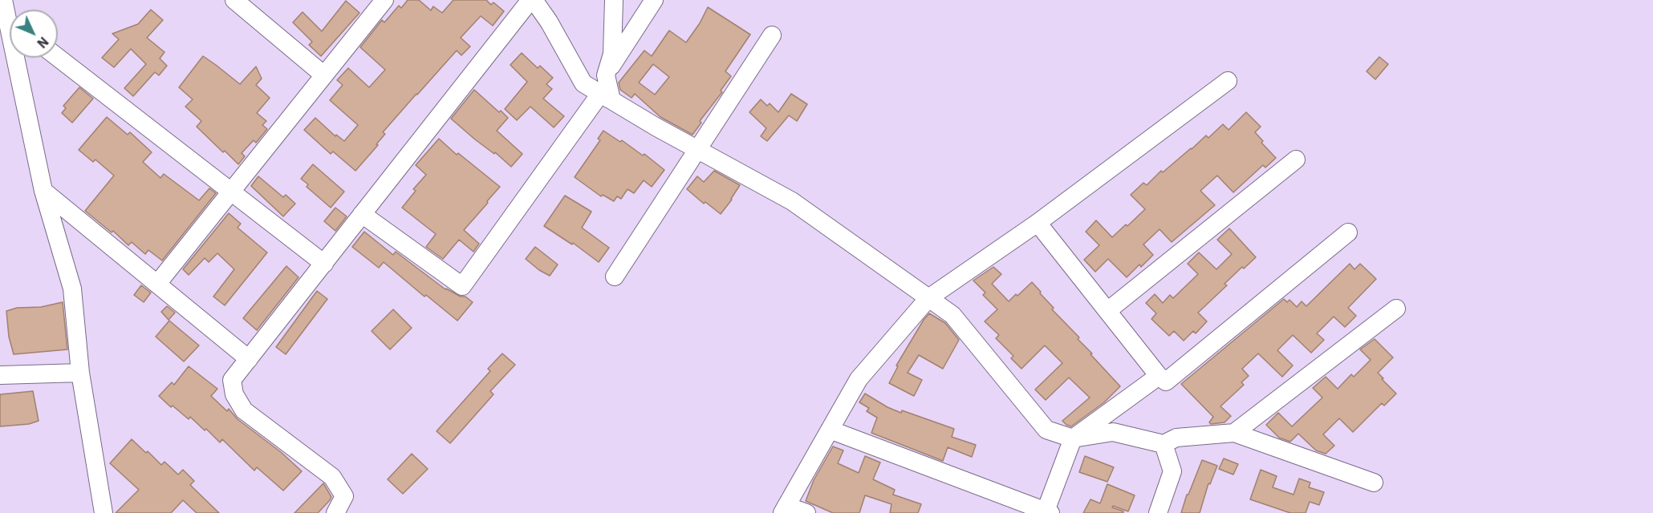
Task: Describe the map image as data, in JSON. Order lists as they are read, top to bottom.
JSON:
{
  "north": "bottom right"
}
